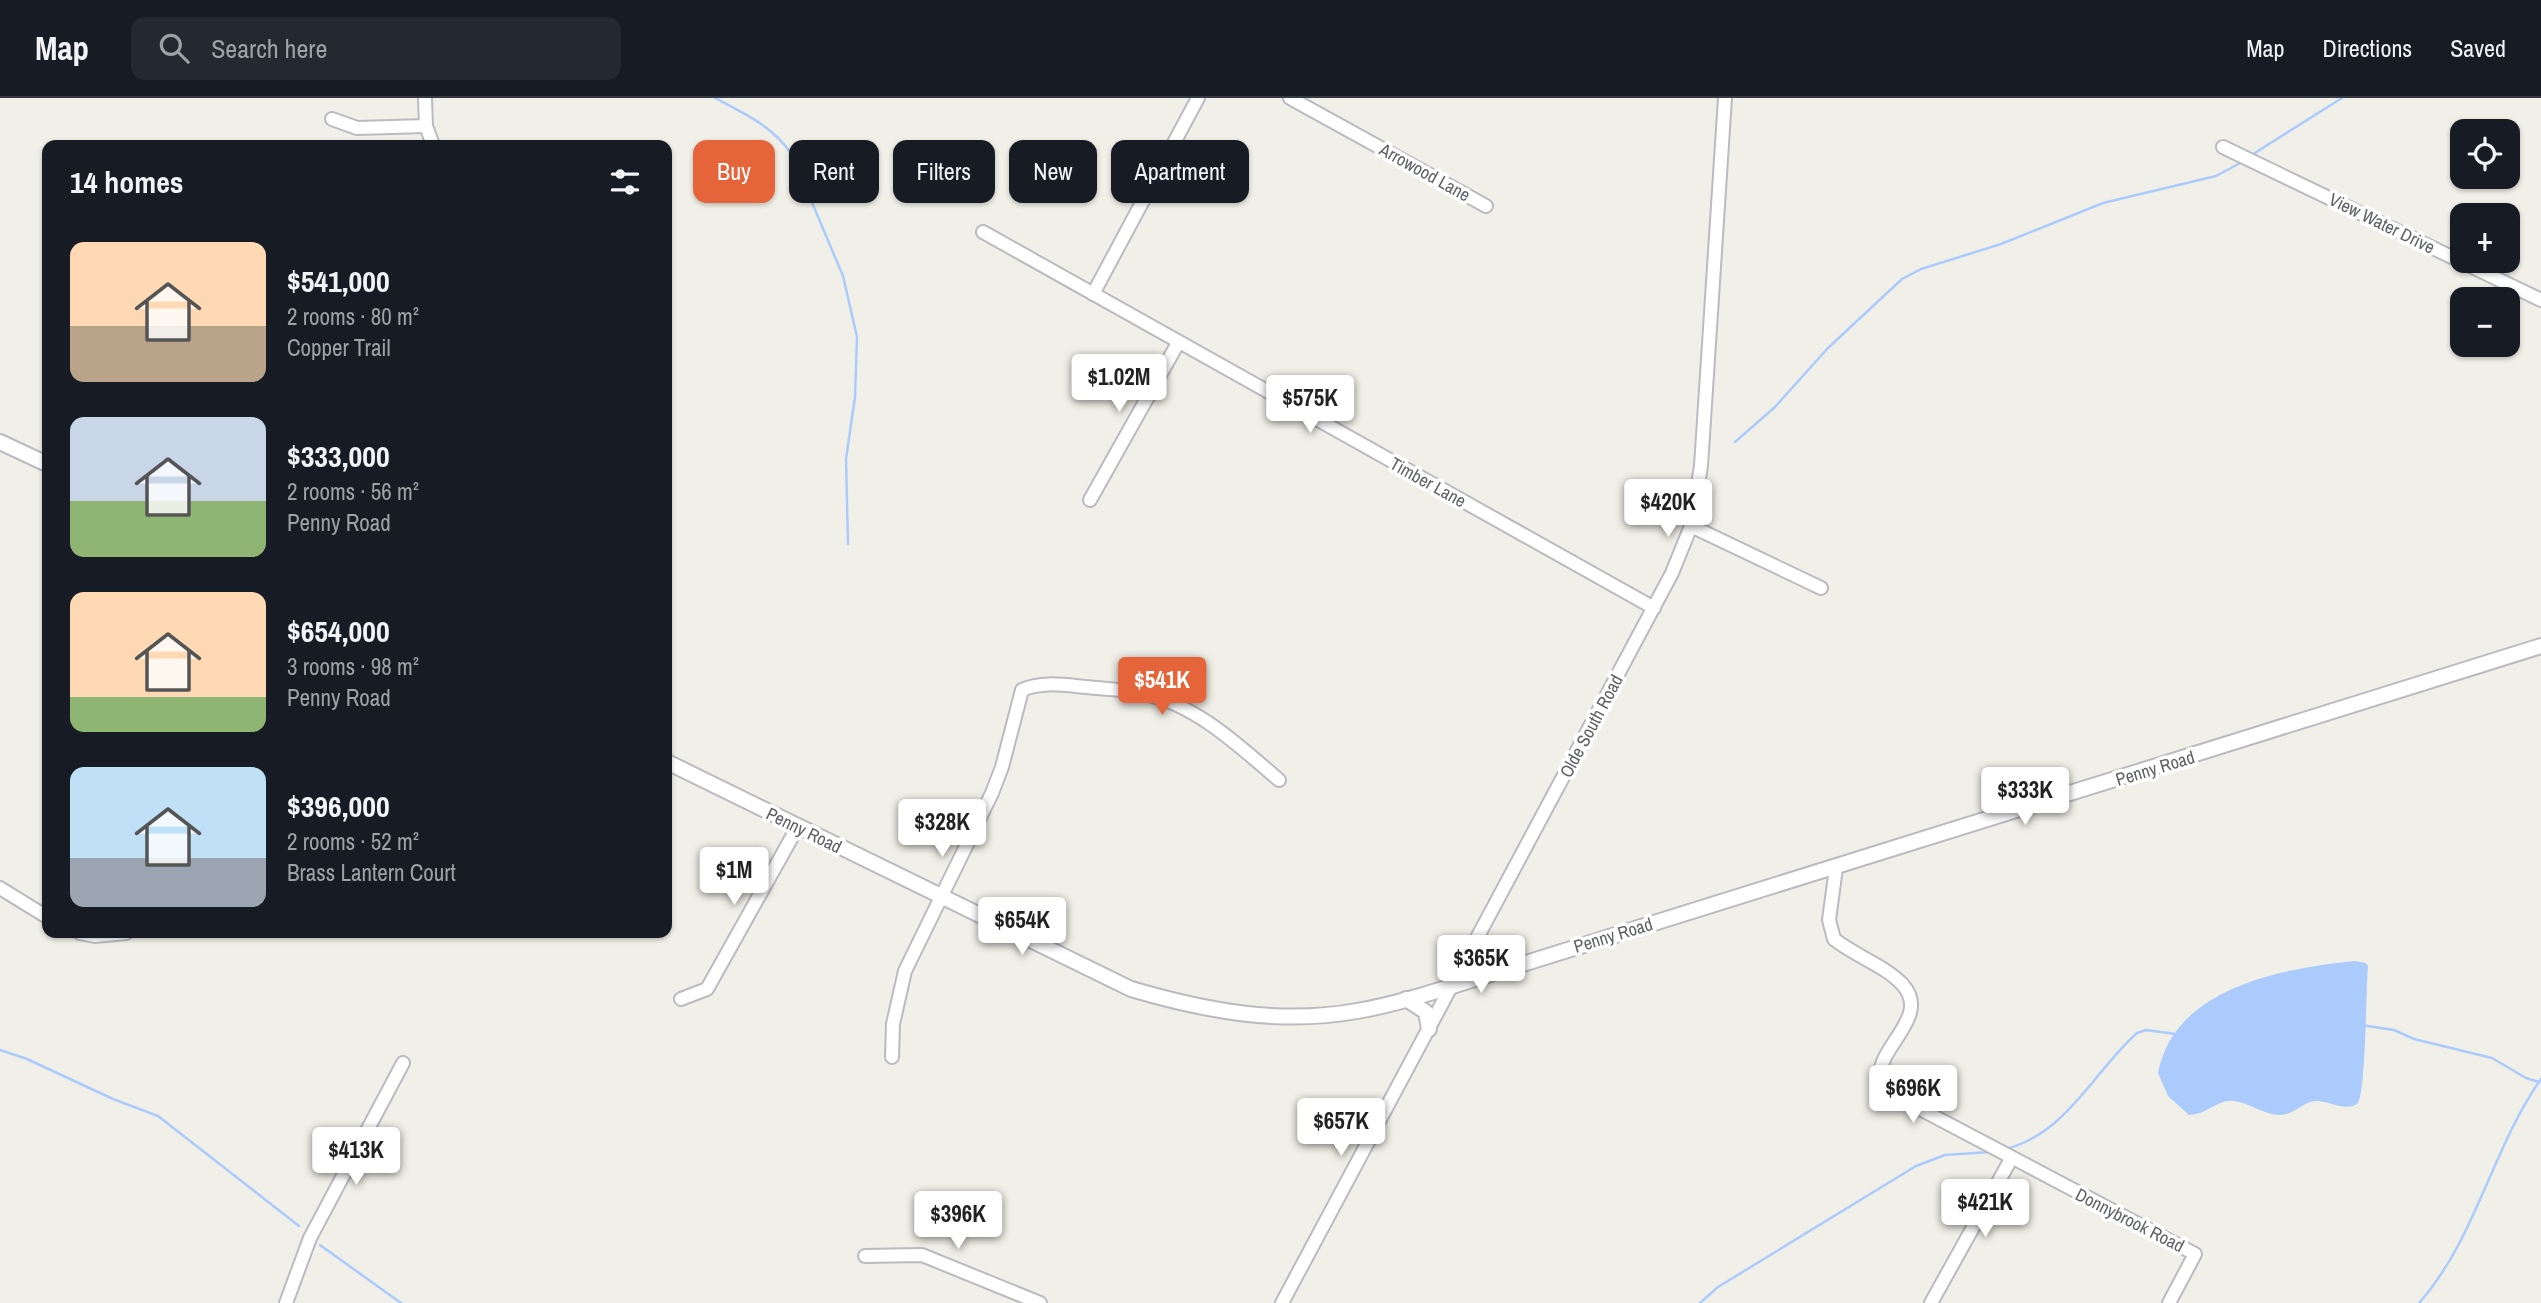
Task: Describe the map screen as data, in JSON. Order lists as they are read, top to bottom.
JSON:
{
  "streets": {
    "street": [
      "Arrowood Lane",
      "View Water Drive",
      "Timber Lane",
      "Olde South Road",
      "Penny Road",
      "Donnybrook Road"
    ]
  },
  "crossings": [
    ["Timber Lane", "Olde South Road"],
    ["Olde South Road", "Penny Road"],
    ["Penny Road", "Donnybrook Road"]
  ],
  "page": {
    "header": "Map",
    "search": "Search here",
    "nav": ["Map", "Directions", "Saved"],
    "map_buttons": ["+", "−"],
    "chip": [
      "Buy",
      "Rent",
      "Filters",
      "New",
      "Apartment"
    ],
    "heading": "14 homes",
    "list": [
      {
        "name": "$541,000",
        "note": "2 rooms · 80 m² · Copper Trail"
      },
      {
        "name": "$333,000",
        "note": "2 rooms · 56 m² · Penny Road"
      },
      {
        "name": "$654,000",
        "note": "3 rooms · 98 m² · Penny Road"
      },
      {
        "name": "$396,000",
        "note": "2 rooms · 52 m² · Brass Lantern Court"
      }
    ],
    "price": [
      "$1.02M",
      "$575K",
      "$420K",
      "$541K",
      "$333K",
      "$328K",
      "$1M",
      "$654K",
      "$365K",
      "$696K",
      "$657K",
      "$413K",
      "$421K",
      "$396K"
    ]
  }
}
